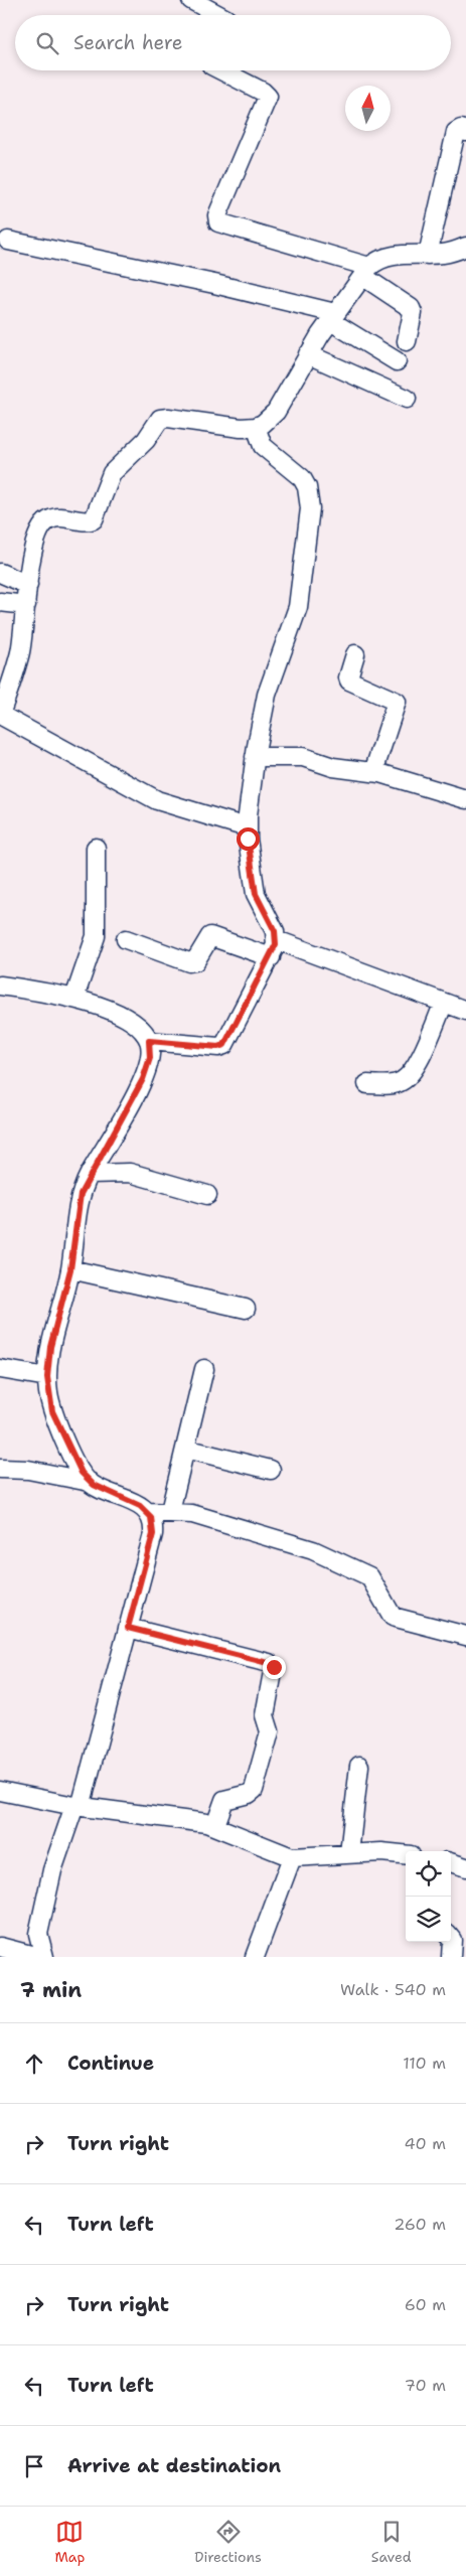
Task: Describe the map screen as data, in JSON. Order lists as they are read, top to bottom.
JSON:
{
  "north": "top",
  "page": {
    "search": "Search here",
    "heading": ["7 min", "Walk · 540 m"],
    "list": [
      ["Continue", "110 m"],
      ["Turn right", "40 m"],
      ["Turn left", "260 m"],
      ["Turn right", "60 m"],
      ["Turn left", "70 m"],
      "Arrive at destination"
    ],
    "nav": ["Map", "Directions", "Saved"]
  }
}
